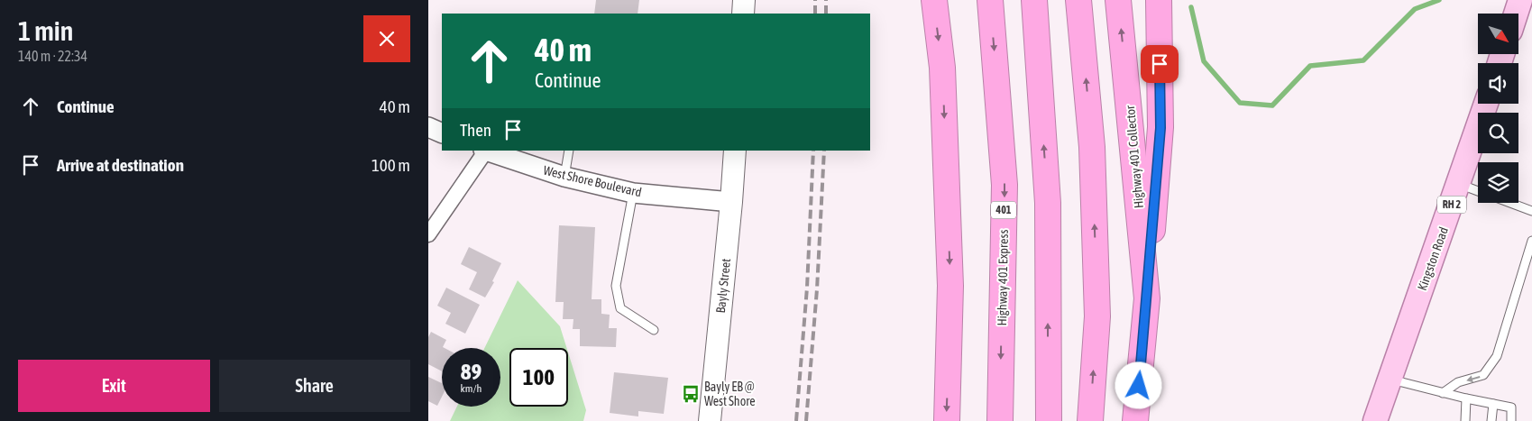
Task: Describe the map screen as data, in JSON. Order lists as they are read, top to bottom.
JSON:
{
  "streets": {
    "highway": ["Highway 401 Collector", "401", "Highway 401 Express"],
    "main road": ["RH 2", "Kingston Road", "Bayly Street"],
    "street": ["West Shore Boulevard"]
  },
  "crossings": [
    ["West Shore Boulevard", "Bayly Street"]
  ],
  "places": {
    "bus stop": ["Bayly EB @ West Shore"]
  },
  "north": "bottom right",
  "page": {
    "heading": ["1 min", "140 m · 22:34"],
    "turn": ["40 m", "Continue"],
    "list": [
      {
        "name": "Continue",
        "value": "40 m"
      },
      {
        "name": "Arrive at destination",
        "value": "100 m"
      }
    ],
    "then": "Then",
    "speed": "89 km/h",
    "limit": "100",
    "buttons": ["Exit", "Share"]
  }
}
